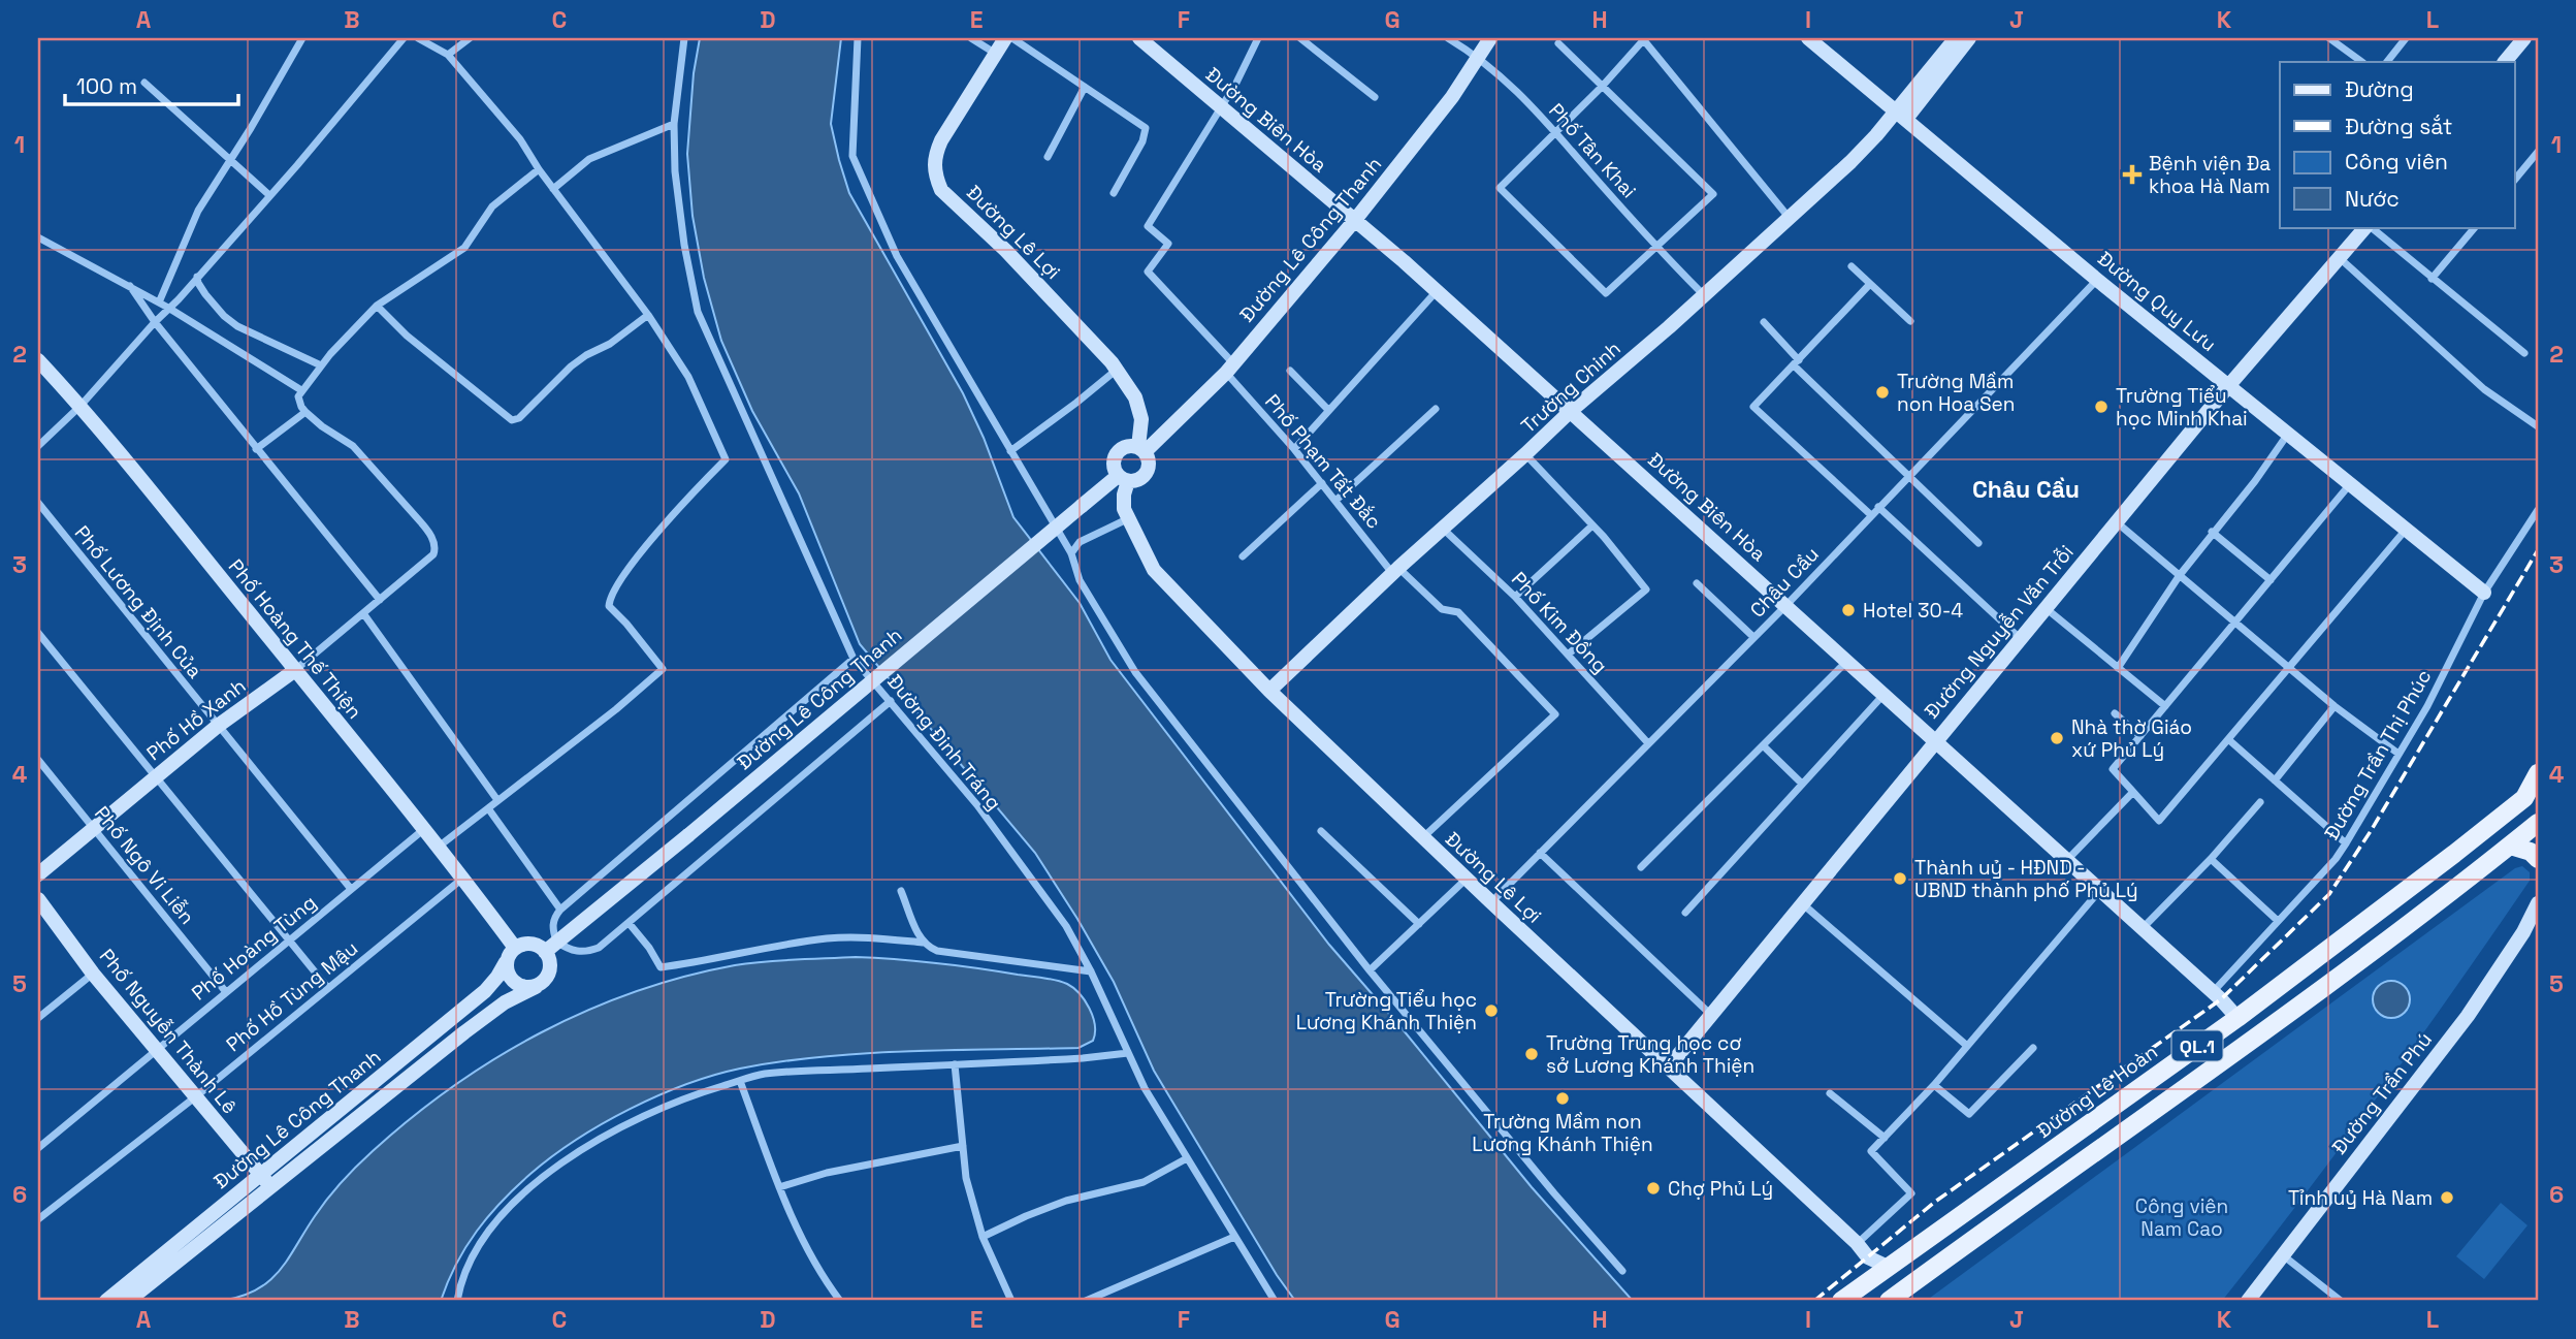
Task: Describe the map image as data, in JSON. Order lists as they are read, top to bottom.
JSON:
{
  "streets": {
    "main road": ["QL.1", "Đường Lê Hoàn"],
    "street": [
      "Đường Biên Hòa",
      "Phố Tân Khai",
      "Đường Lê Lợi",
      "Đường Lê Công Thanh",
      "Đường Quy Lưu",
      "Trường Chinh",
      "Phố Phạm Tất Đắc",
      "Châu Cầu",
      "Phố Lương Định Của",
      "Phố Kim Đồng",
      "Đường Nguyễn Văn Trỗi",
      "Phố Hoàng Thế Thiện",
      "Phố Hồ Xanh",
      "Đường Đinh Tráng",
      "Đường Trần Thị Phúc",
      "Phố Ngô Vi Liễn",
      "Phố Hoàng Tùng",
      "Phố Hồ Tùng Mậu",
      "Phố Nguyễn Thành Lê",
      "Đường Trần Phú"
    ]
  },
  "crossings": [
    ["Đường Biên Hòa", "Đường Lê Công Thanh"],
    ["Đường Biên Hòa", "Trường Chinh"],
    ["Đường Biên Hòa", "Phố Phạm Tất Đắc"],
    ["Đường Biên Hòa", "Châu Cầu"],
    ["Đường Biên Hòa", "Đường Nguyễn Văn Trỗi"],
    ["Đường Biên Hòa", "Đường Trần Thị Phúc"],
    ["Đường Biên Hòa", "Đường Lê Hoàn"],
    ["Phố Tân Khai", "Đường Lê Công Thanh"],
    ["Phố Tân Khai", "Trường Chinh"],
    ["Đường Lê Lợi", "Đường Lê Công Thanh"],
    ["Đường Lê Lợi", "Trường Chinh"],
    ["Đường Lê Lợi", "Phố Phạm Tất Đắc"],
    ["Đường Lê Lợi", "Châu Cầu"],
    ["Đường Lê Lợi", "Đường Nguyễn Văn Trỗi"],
    ["Đường Lê Lợi", "Đường Lê Hoàn"],
    ["Đường Lê Công Thanh", "Phố Phạm Tất Đắc"],
    ["Đường Lê Công Thanh", "Phố Hoàng Thế Thiện"],
    ["Đường Lê Công Thanh", "Phố Nguyễn Thành Lê"],
    ["Đường Quy Lưu", "Trường Chinh"],
    ["Đường Quy Lưu", "Châu Cầu"],
    ["Đường Quy Lưu", "Đường Nguyễn Văn Trỗi"],
    ["Đường Quy Lưu", "Đường Trần Thị Phúc"],
    ["Trường Chinh", "Phố Phạm Tất Đắc"],
    ["Trường Chinh", "Phố Kim Đồng"],
    ["Châu Cầu", "Phố Kim Đồng"],
    ["Phố Lương Định Của", "Phố Hồ Xanh"],
    ["Phố Lương Định Của", "Phố Hoàng Tùng"],
    ["Phố Hoàng Thế Thiện", "Phố Hồ Xanh"],
    ["Phố Hoàng Thế Thiện", "Phố Hoàng Tùng"],
    ["Phố Hoàng Thế Thiện", "Phố Hồ Tùng Mậu"],
    ["Phố Hồ Xanh", "Phố Ngô Vi Liễn"],
    ["Phố Ngô Vi Liễn", "Phố Hoàng Tùng"],
    ["Phố Hoàng Tùng", "Phố Nguyễn Thành Lê"],
    ["Phố Hồ Tùng Mậu", "Phố Nguyễn Thành Lê"]
  ],
  "districts": ["Châu Cầu"],
  "parks": ["Công viên Nam Cao"],
  "places": {
    "health": ["Bệnh viện Đa khoa Hà Nam"],
    "other": [
      "Trường Mầm non Hoa Sen",
      "Trường Tiểu học Minh Khai",
      "Hotel 30-4",
      "Nhà thờ Giáo xứ Phủ Lý",
      "Thành uỷ - HĐND - UBND thành phố Phủ Lý",
      "Trường Tiểu học Lương Khánh Thiện",
      "Trường Trung học cơ sở Lương Khánh Thiện",
      "Trường Mầm non Lương Khánh Thiện",
      "Chợ Phủ Lý",
      "Tỉnh uỷ Hà Nam"
    ]
  },
  "legend": [
    "Đường",
    "Đường sắt",
    "Công viên",
    "Nước"
  ],
  "scale_bar": "100 m",
  "grid": {
    "columns": [
      "A",
      "B",
      "C",
      "D",
      "E",
      "F",
      "G",
      "H",
      "I",
      "J",
      "K",
      "L"
    ],
    "rows": [
      "1",
      "2",
      "3",
      "4",
      "5",
      "6"
    ]
  }
}
